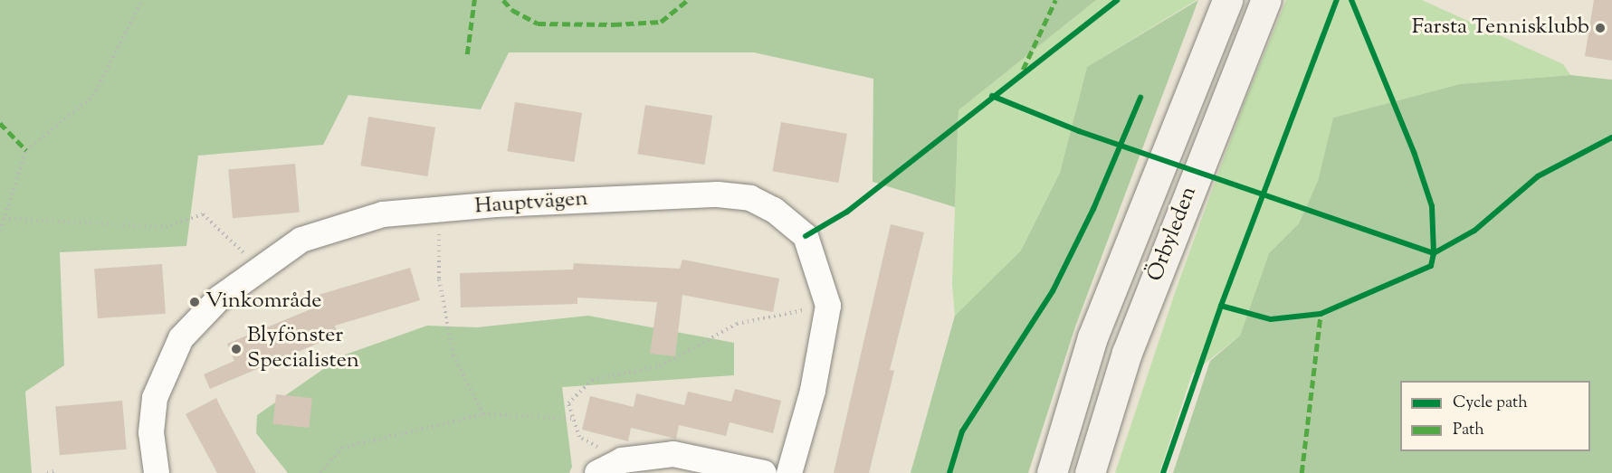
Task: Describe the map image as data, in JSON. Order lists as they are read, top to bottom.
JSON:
{
  "streets": {
    "main road": ["Örbyleden"],
    "street": ["Hauptvägen"]
  },
  "places": ["Farsta Tennisklubb", "Vinkområde", "Blyfönster Specialisten"],
  "legend": ["Cycle path", "Path"]
}
